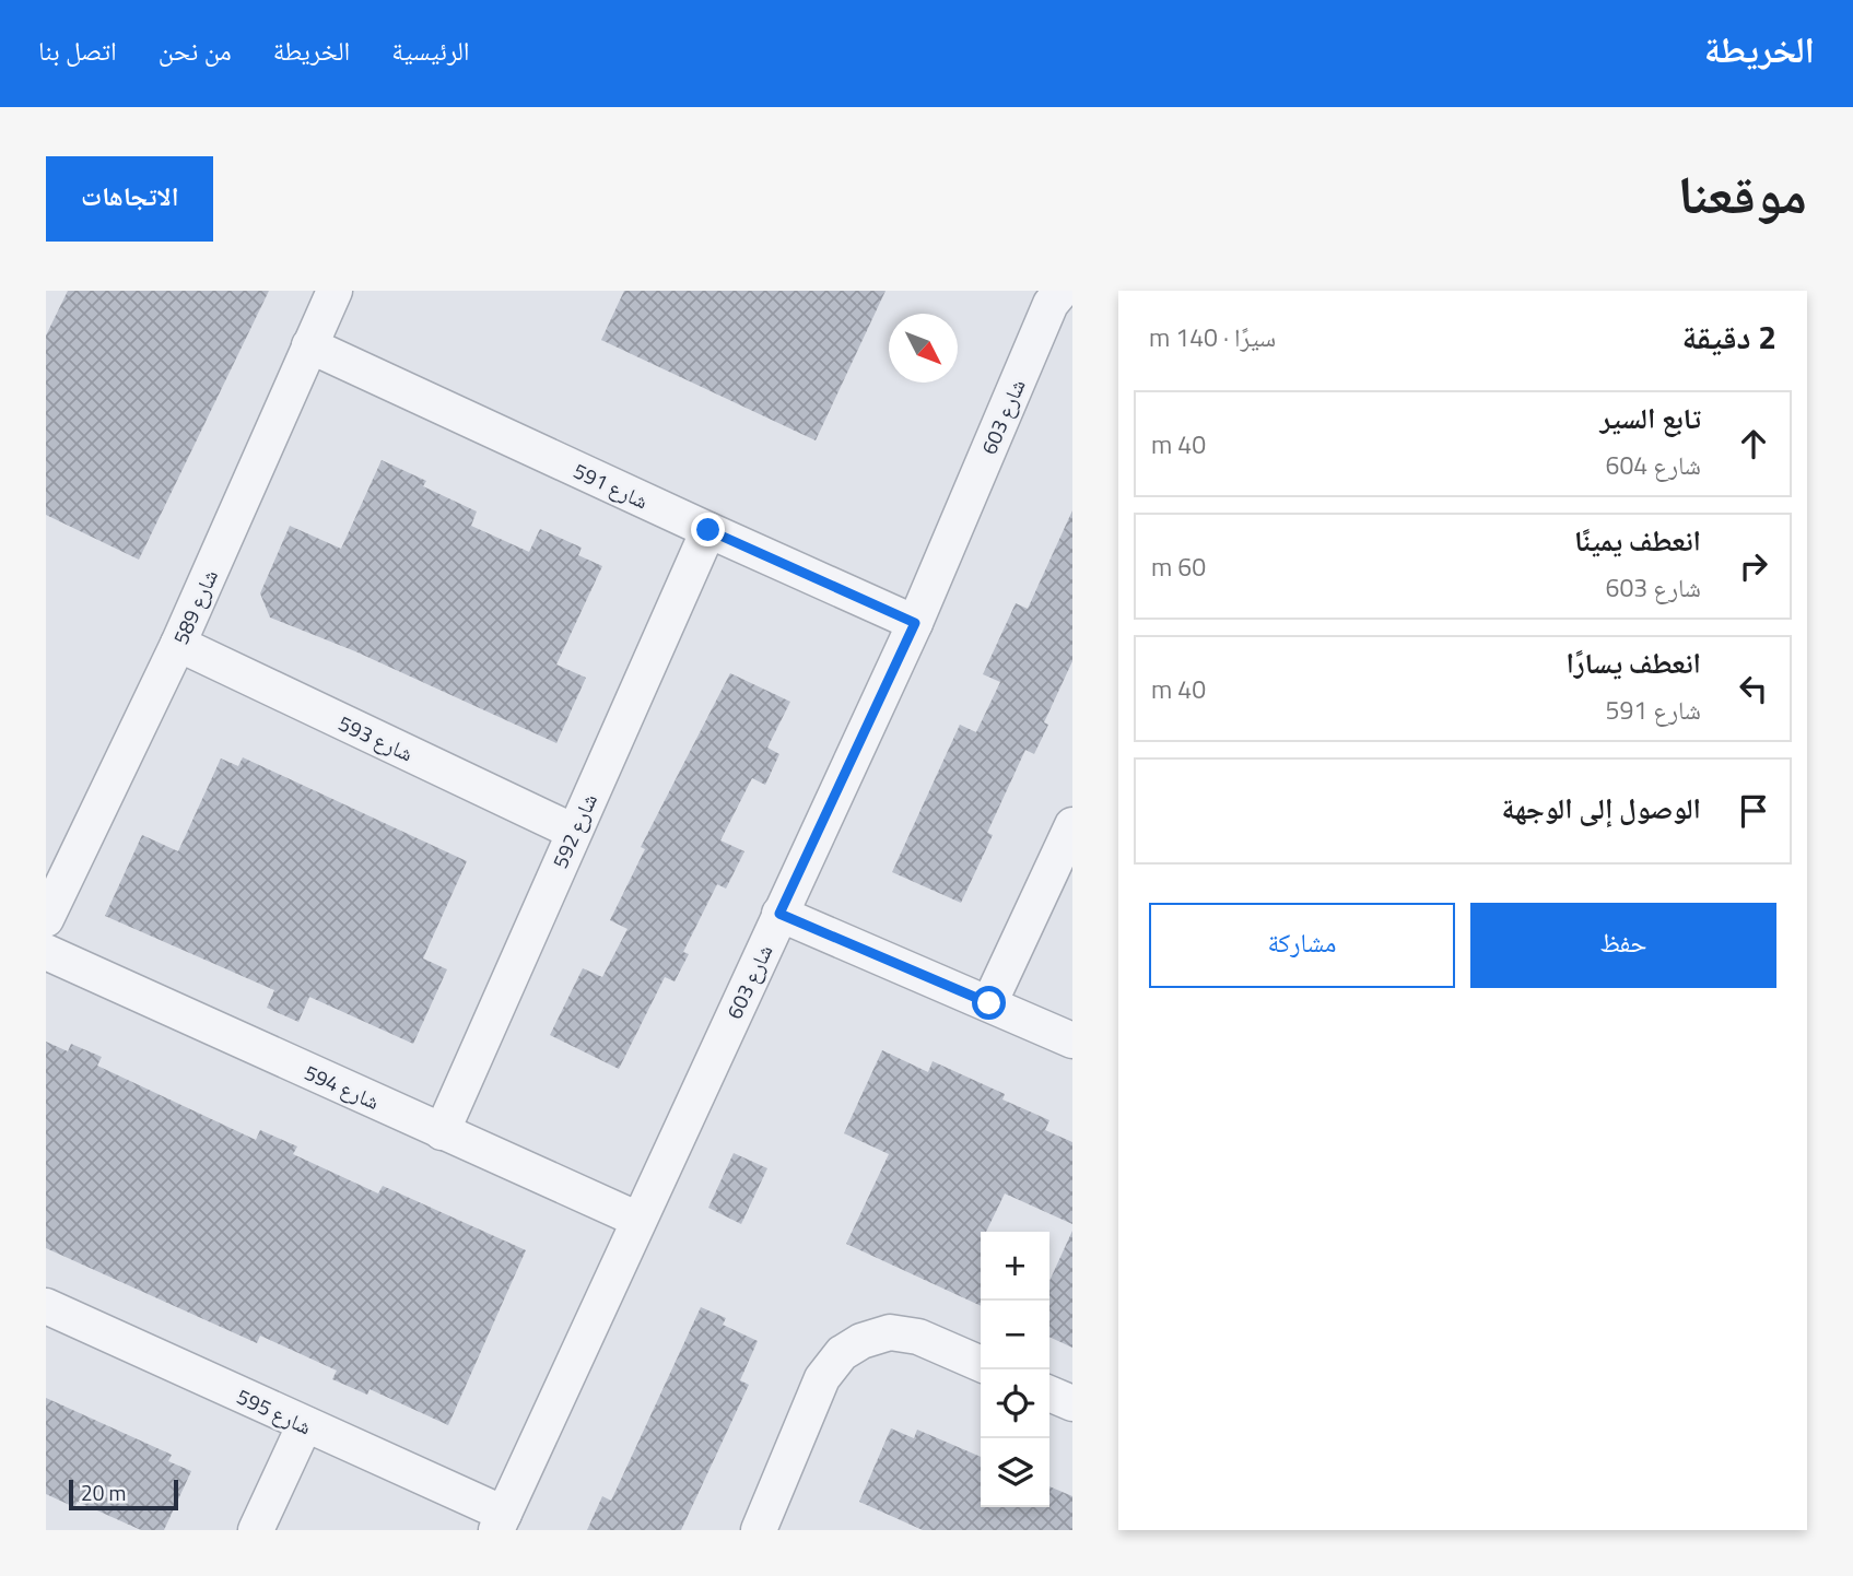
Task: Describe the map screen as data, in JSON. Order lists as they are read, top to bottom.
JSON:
{
  "streets": {
    "street": [
      "شارع 603",
      "شارع 591",
      "شارع 589",
      "شارع 593",
      "شارع 592",
      "شارع 594",
      "شارع 595"
    ]
  },
  "crossings": [
    ["شارع 603", "شارع 591"],
    ["شارع 603", "شارع 594"],
    ["شارع 603", "شارع 595"],
    ["شارع 591", "شارع 589"],
    ["شارع 591", "شارع 592"],
    ["شارع 589", "شارع 593"],
    ["شارع 593", "شارع 592"],
    ["شارع 592", "شارع 594"]
  ],
  "scale_bar": "20 m",
  "north": "bottom right",
  "page": {
    "header": "الخريطة",
    "nav": [
      "الرئيسية",
      "الخريطة",
      "من نحن",
      "اتصل بنا"
    ],
    "title": "موقعنا",
    "buttons": [
      "الاتجاهات",
      ["حفظ", "مشاركة"]
    ],
    "heading": ["2 دقيقة", "سيرًا · 140 m"],
    "list": [
      ["تابع السير", "شارع 604", "40 m"],
      ["انعطف يمينًا", "شارع 603", "60 m"],
      ["انعطف يسارًا", "شارع 591", "40 m"],
      "الوصول إلى الوجهة"
    ],
    "map_buttons": ["+", "−"],
    "scale": "20 m"
  }
}
